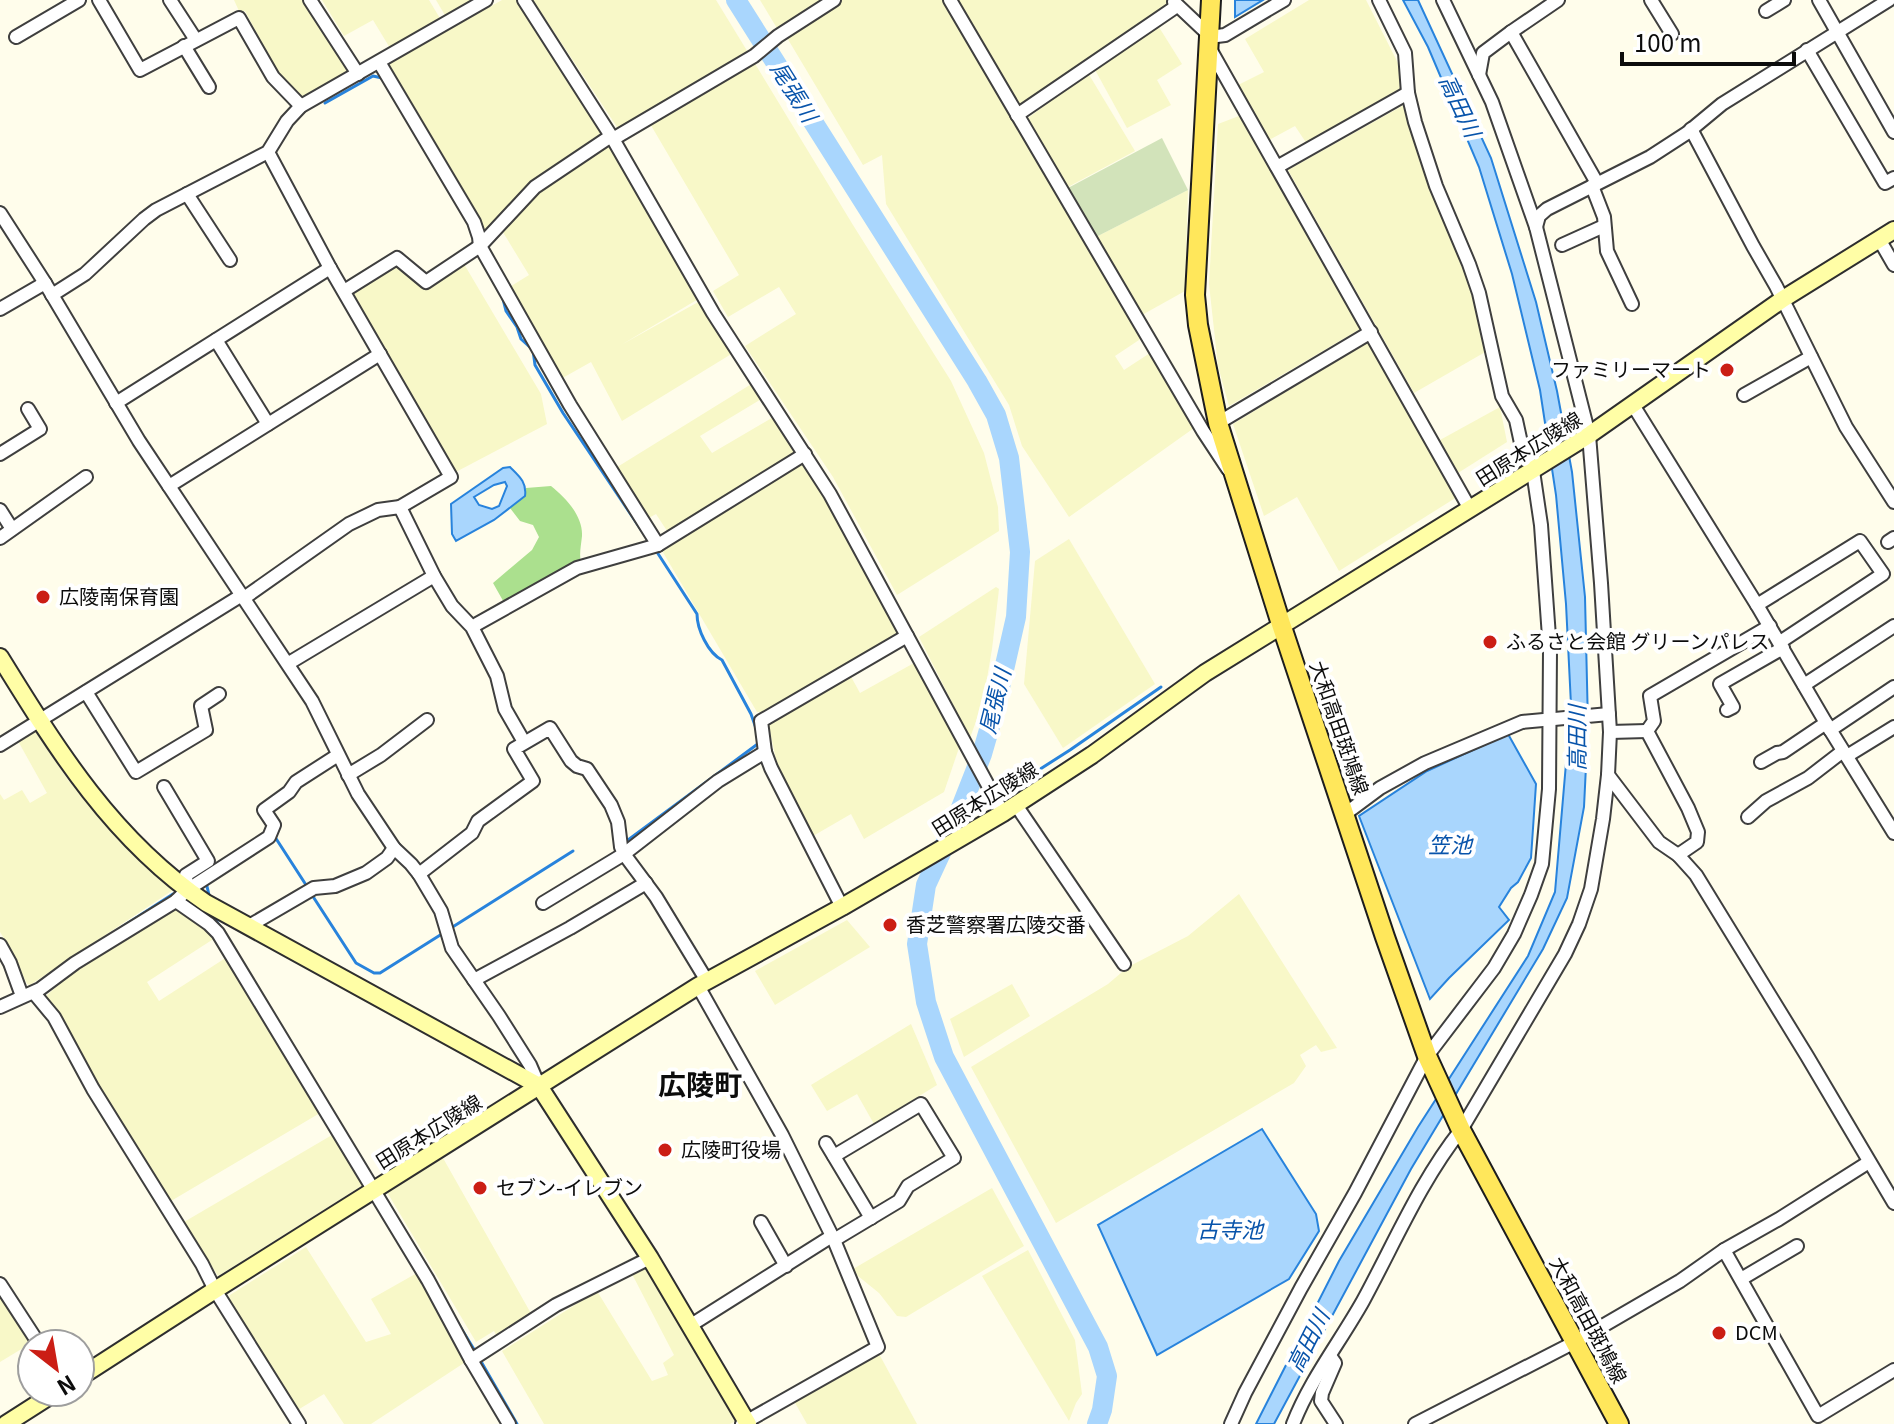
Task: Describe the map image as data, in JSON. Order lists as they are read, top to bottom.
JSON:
{
  "streets": {
    "main road": ["田原本広陵線", "大和高田斑鳩線"]
  },
  "crossings": [
    ["田原本広陵線", "大和高田斑鳩線"]
  ],
  "districts": ["広陵町"],
  "water": [
    "尾張川",
    "高田川",
    "笠池",
    "古寺池"
  ],
  "places": [
    "ファミリーマート",
    "広陵南保育園",
    "ふるさと会館 グリーンパレス",
    "香芝警察署広陵交番",
    "広陵町役場",
    "セブン-イレブン",
    "DCM"
  ],
  "scale_bar": "100 m",
  "north": "bottom right"
}
